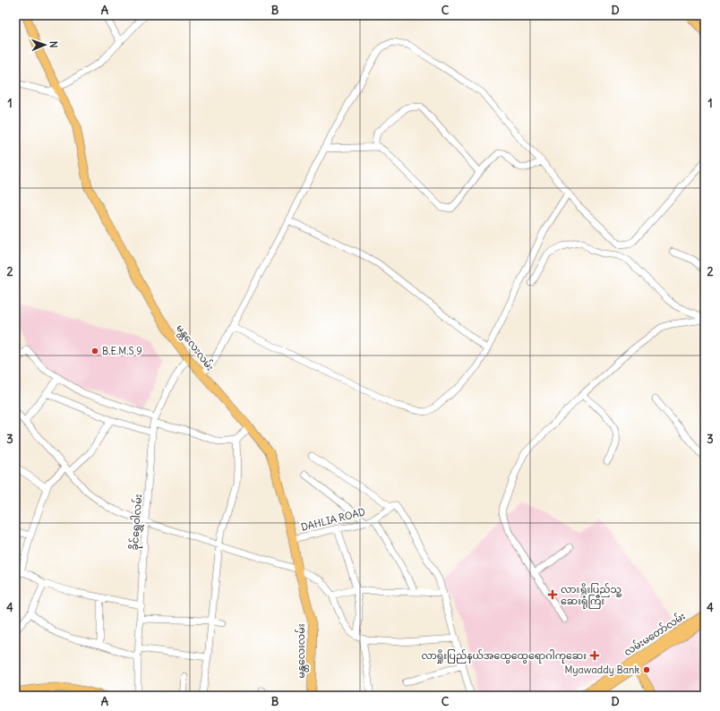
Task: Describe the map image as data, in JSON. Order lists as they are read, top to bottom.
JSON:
{
  "streets": {
    "main road": ["မန္တလေးလမ်း", "လမ်းမတော်လမ်း"],
    "street": ["DAHLIA ROAD", "ခိုင်ရွှေဝါလမ်း"]
  },
  "crossings": [
    ["မန္တလေးလမ်း", "DAHLIA ROAD"],
    ["မန္တလေးလမ်း", "ခိုင်ရွှေဝါလမ်း"]
  ],
  "places": {
    "other": ["B.E.M.S 9", "Myawaddy Bank"],
    "health": ["လားရှိုးပြည်သူ့ ဆေးရုံကြီး", "လာရှိုးပြည်နယ်အထွေထွေရောဂါကုဆေး"]
  },
  "north": "right",
  "grid": {
    "columns": [
      "A",
      "B",
      "C",
      "D"
    ],
    "rows": [
      "1",
      "2",
      "3",
      "4"
    ]
  }
}
